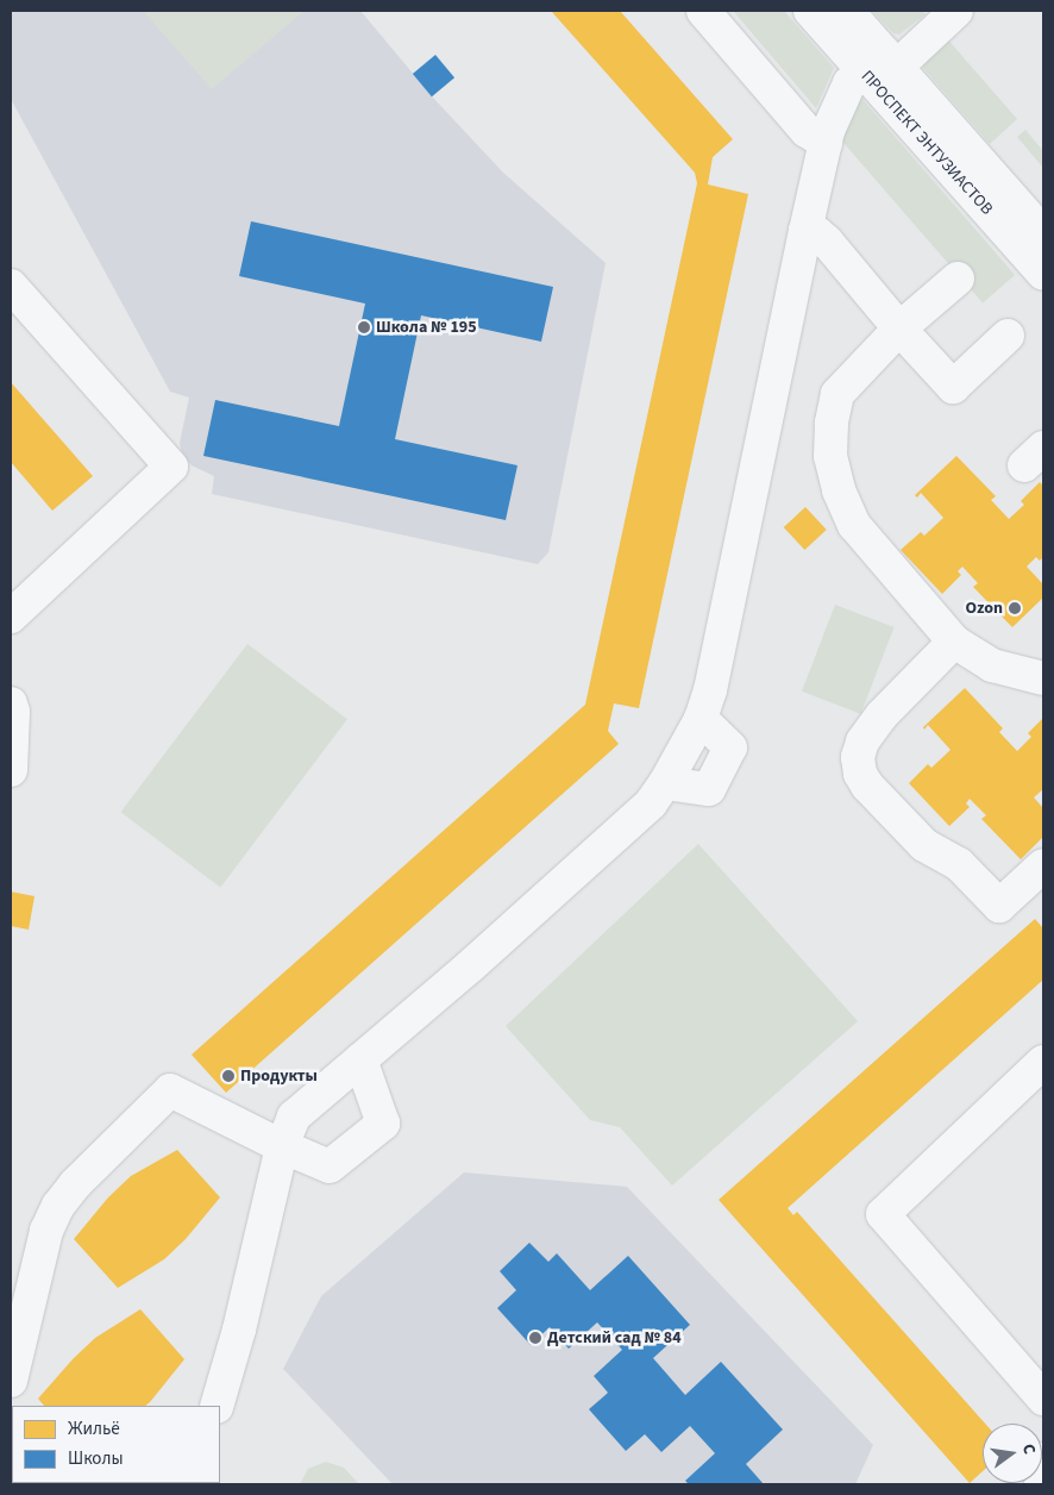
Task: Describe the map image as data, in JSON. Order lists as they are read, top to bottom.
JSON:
{
  "streets": {
    "street": ["ПРОСПЕКТ ЭНТУЗИАСТОВ"]
  },
  "places": [
    "Школа № 195",
    "Ozon",
    "Продукты",
    "Детский сад № 84"
  ],
  "legend": ["Жильё", "Школы"],
  "north": "right"
}
